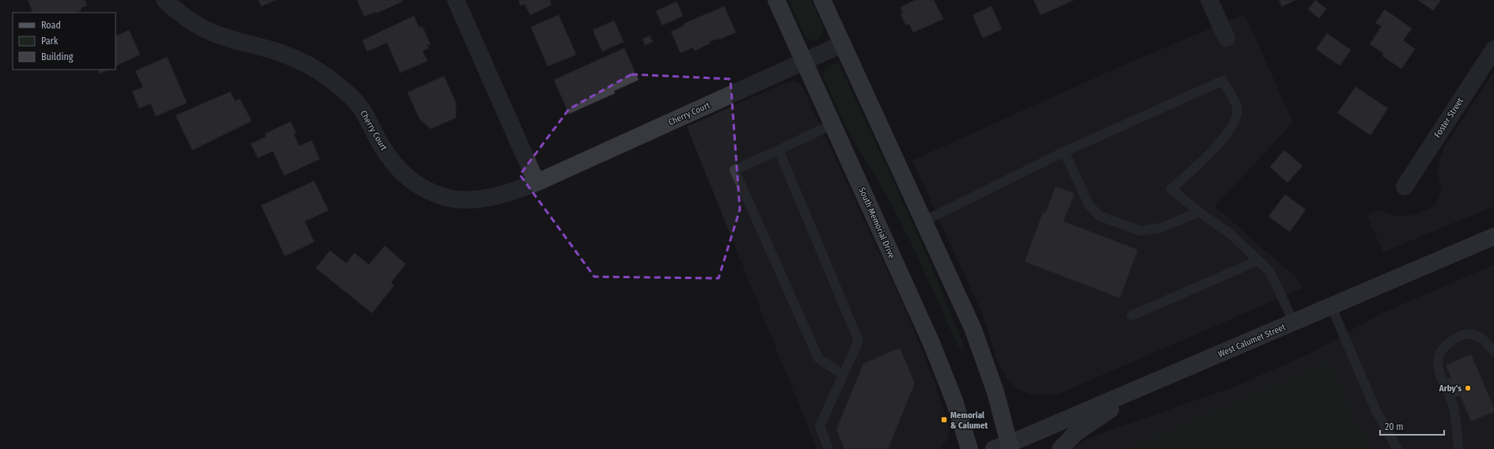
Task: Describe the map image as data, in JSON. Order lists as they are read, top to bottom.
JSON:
{
  "streets": {
    "main road": ["South Memorial Drive", "West Calumet Street"],
    "street": ["Cherry Court", "Foster Street"]
  },
  "crossings": [
    ["Cherry Court", "South Memorial Drive"]
  ],
  "places": {
    "other": ["Arby's"],
    "transit": ["Memorial & Calumet"]
  },
  "legend": ["Road", "Park", "Building"],
  "scale_bar": "20 m"
}
